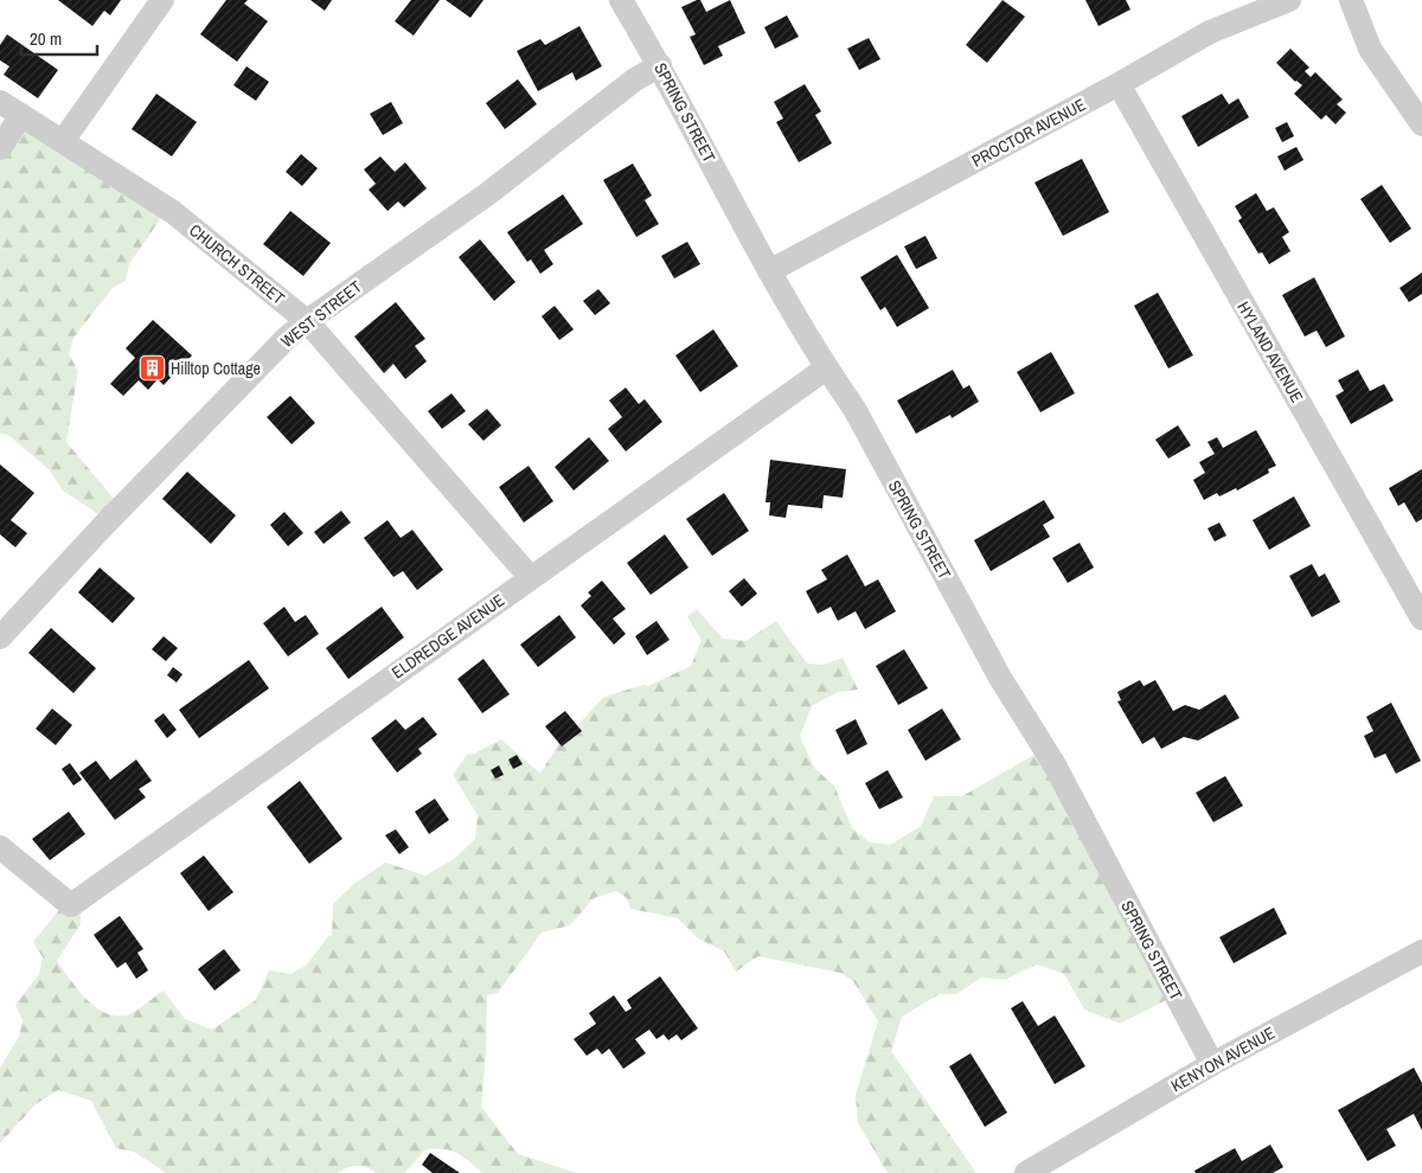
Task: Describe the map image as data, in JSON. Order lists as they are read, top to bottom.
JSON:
{
  "streets": {
    "street": [
      "SPRING STREET",
      "PROCTOR AVENUE",
      "CHURCH STREET",
      "WEST STREET",
      "HYLAND AVENUE",
      "ELDREDGE AVENUE",
      "KENYON AVENUE"
    ]
  },
  "crossings": [
    ["SPRING STREET", "PROCTOR AVENUE"],
    ["SPRING STREET", "WEST STREET"],
    ["SPRING STREET", "ELDREDGE AVENUE"],
    ["SPRING STREET", "KENYON AVENUE"],
    ["PROCTOR AVENUE", "HYLAND AVENUE"],
    ["CHURCH STREET", "WEST STREET"],
    ["CHURCH STREET", "ELDREDGE AVENUE"]
  ],
  "places": {
    "building": ["Hilltop Cottage"]
  },
  "scale_bar": "20 m"
}
